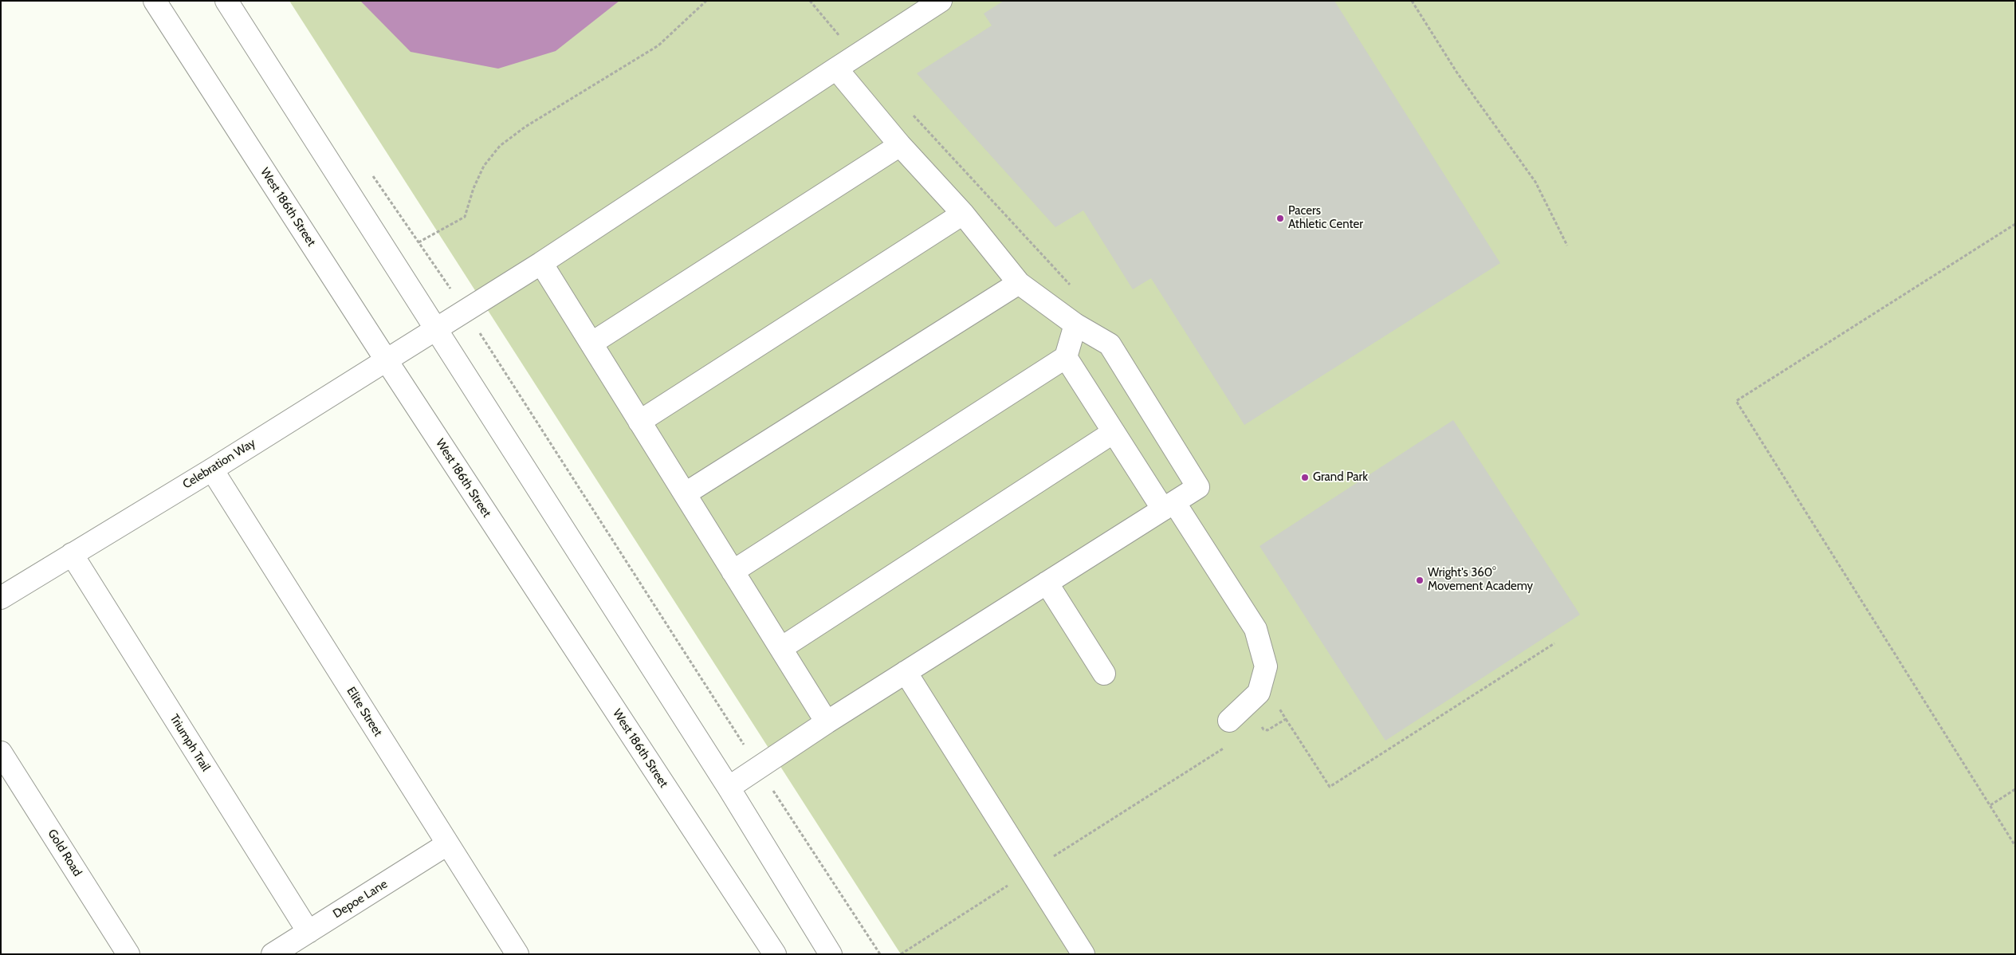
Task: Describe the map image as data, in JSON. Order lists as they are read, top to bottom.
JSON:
{
  "streets": {
    "street": [
      "West 186th Street",
      "Celebration Way",
      "Elite Street",
      "Triumph Trail",
      "Gold Road",
      "Depoe Lane"
    ]
  },
  "crossings": [
    ["West 186th Street", "Celebration Way"],
    ["Celebration Way", "Elite Street"],
    ["Celebration Way", "Triumph Trail"],
    ["Elite Street", "Depoe Lane"],
    ["Triumph Trail", "Depoe Lane"]
  ],
  "places": ["Pacers Athletic Center", "Grand Park", "Wright's 360° Movement Academy"]
}
